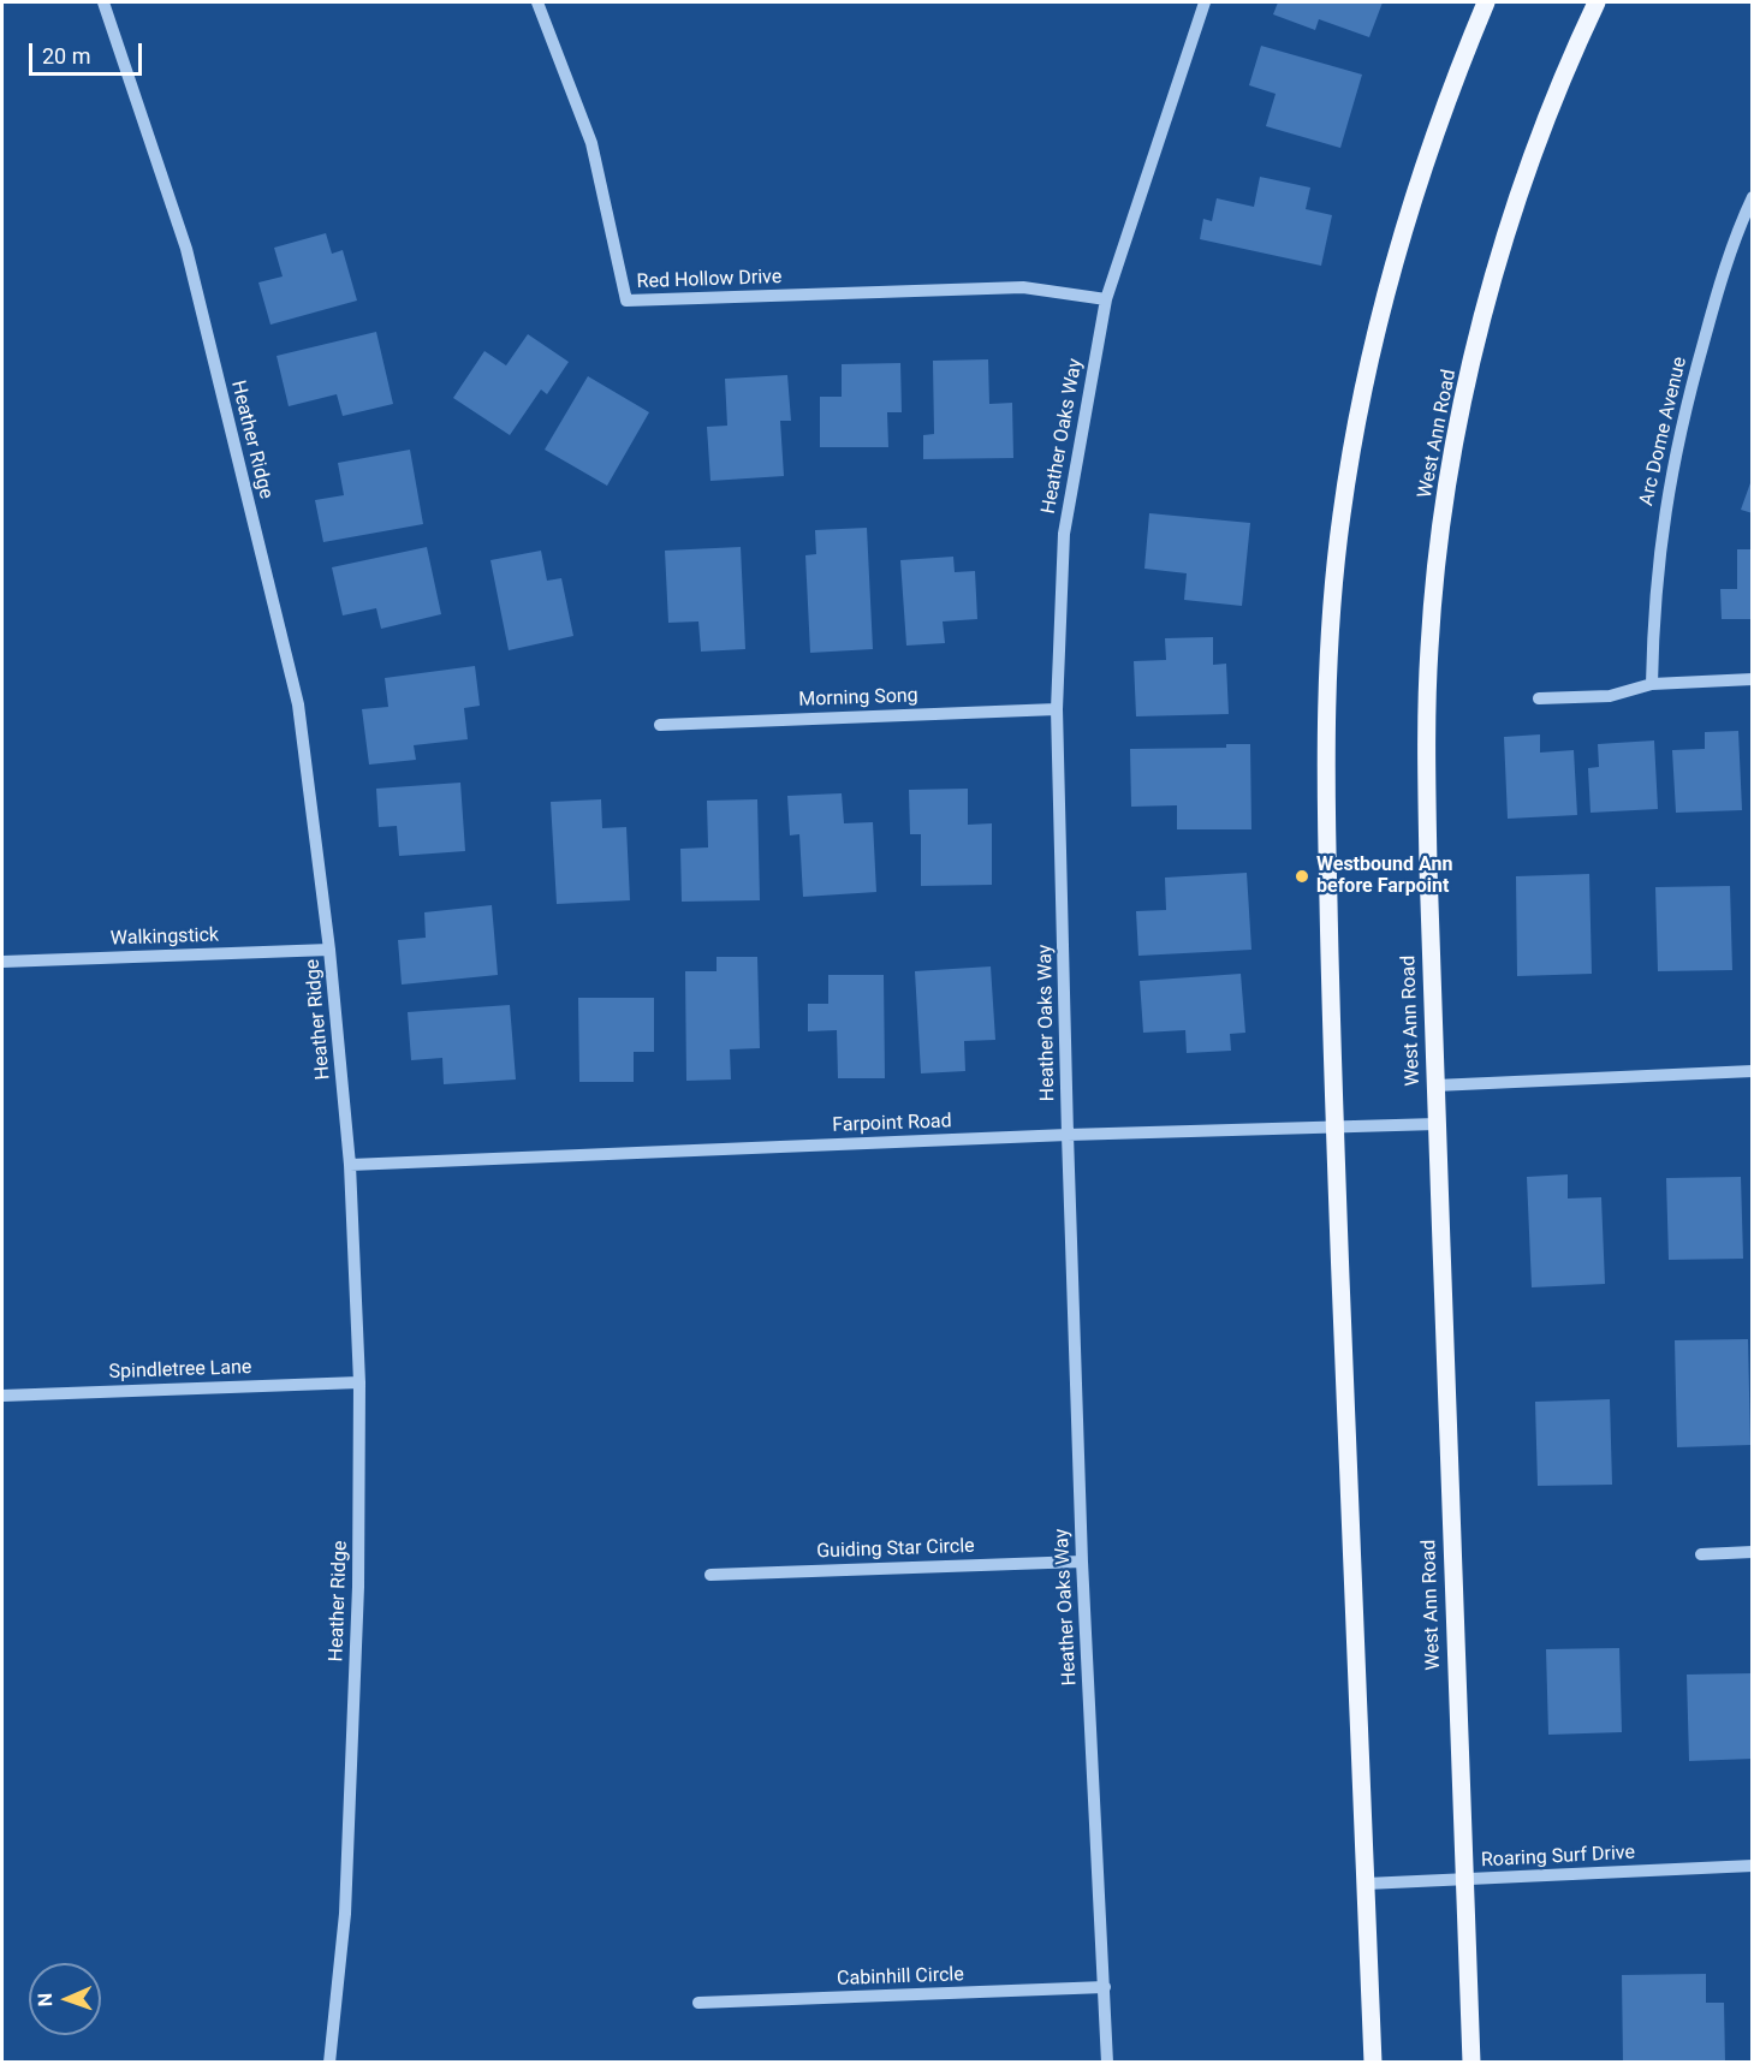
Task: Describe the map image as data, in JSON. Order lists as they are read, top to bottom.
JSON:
{
  "streets": {
    "main road": ["West Ann Road"],
    "street": [
      "Red Hollow Drive",
      "Arc Dome Avenue",
      "Heather Oaks Way",
      "Heather Ridge",
      "Morning Song",
      "Walkingstick",
      "Farpoint Road",
      "Spindletree Lane",
      "Guiding Star Circle",
      "Roaring Surf Drive",
      "Cabinhill Circle"
    ]
  },
  "crossings": [
    ["Red Hollow Drive", "Heather Oaks Way"],
    ["West Ann Road", "Farpoint Road"],
    ["West Ann Road", "Roaring Surf Drive"],
    ["Heather Oaks Way", "Morning Song"],
    ["Heather Oaks Way", "Farpoint Road"],
    ["Heather Oaks Way", "Guiding Star Circle"],
    ["Heather Oaks Way", "Cabinhill Circle"],
    ["Heather Ridge", "Walkingstick"],
    ["Heather Ridge", "Farpoint Road"],
    ["Heather Ridge", "Spindletree Lane"]
  ],
  "places": ["Westbound Ann before Farpoint"],
  "scale_bar": "20 m",
  "north": "left"
}
